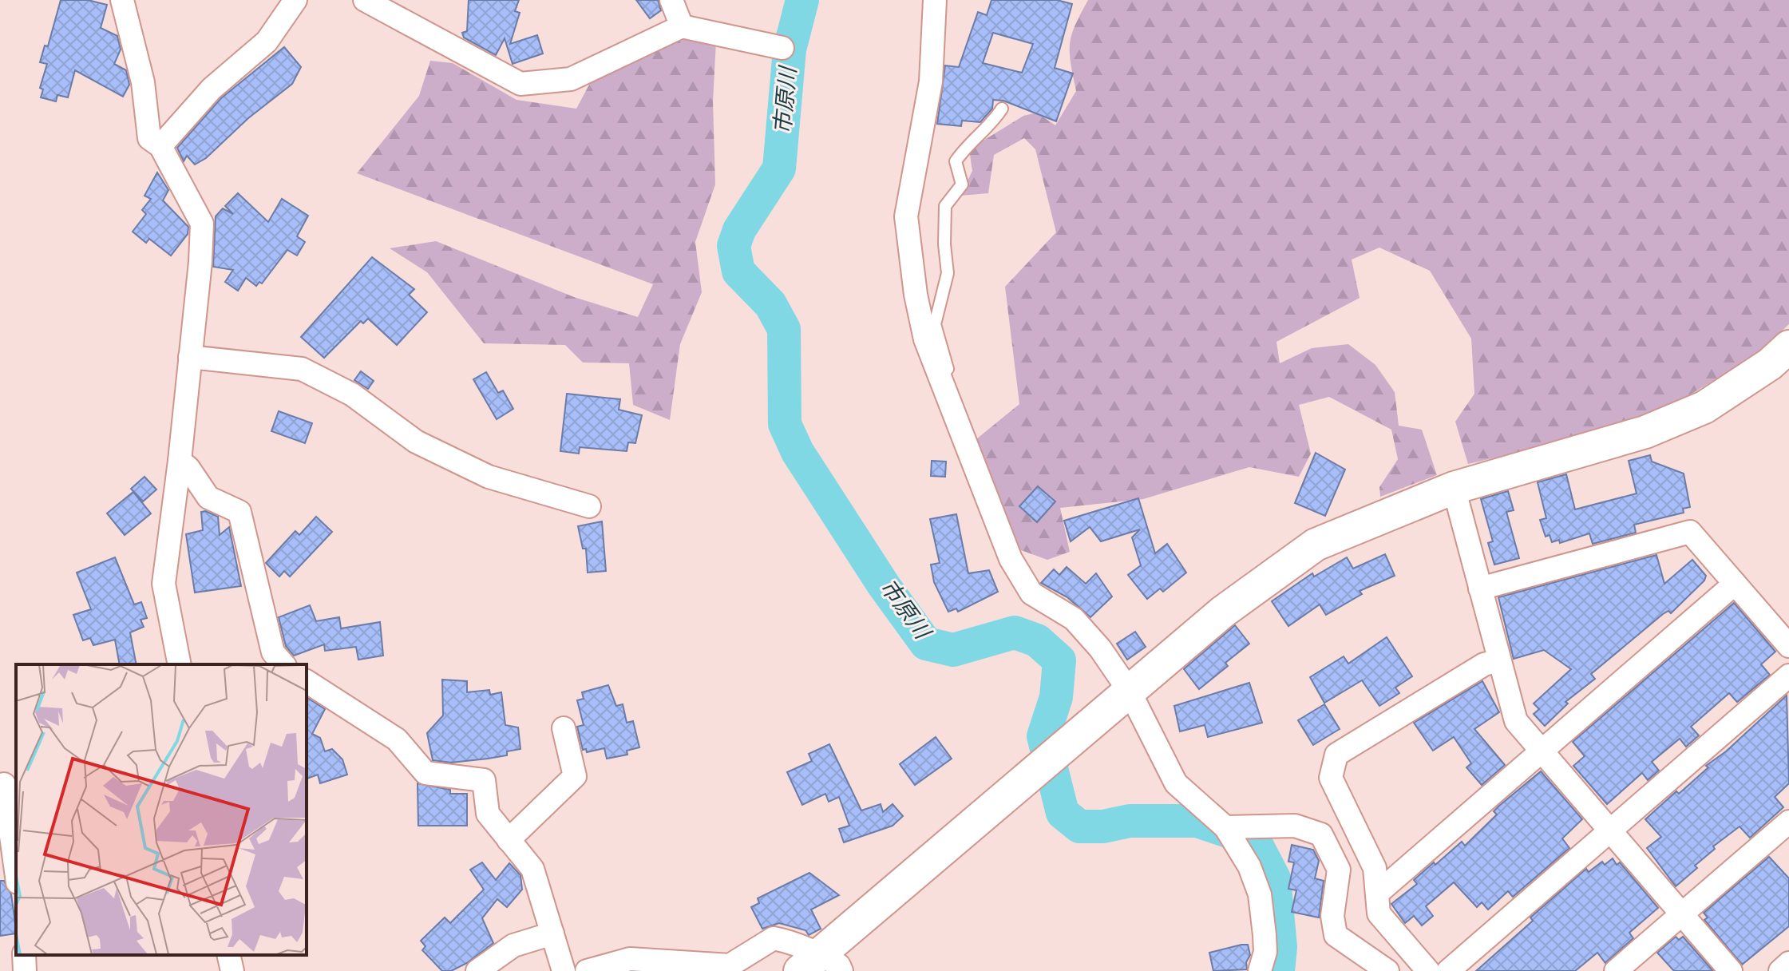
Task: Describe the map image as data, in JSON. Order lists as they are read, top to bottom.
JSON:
{
  "water": ["市原川"]
}
